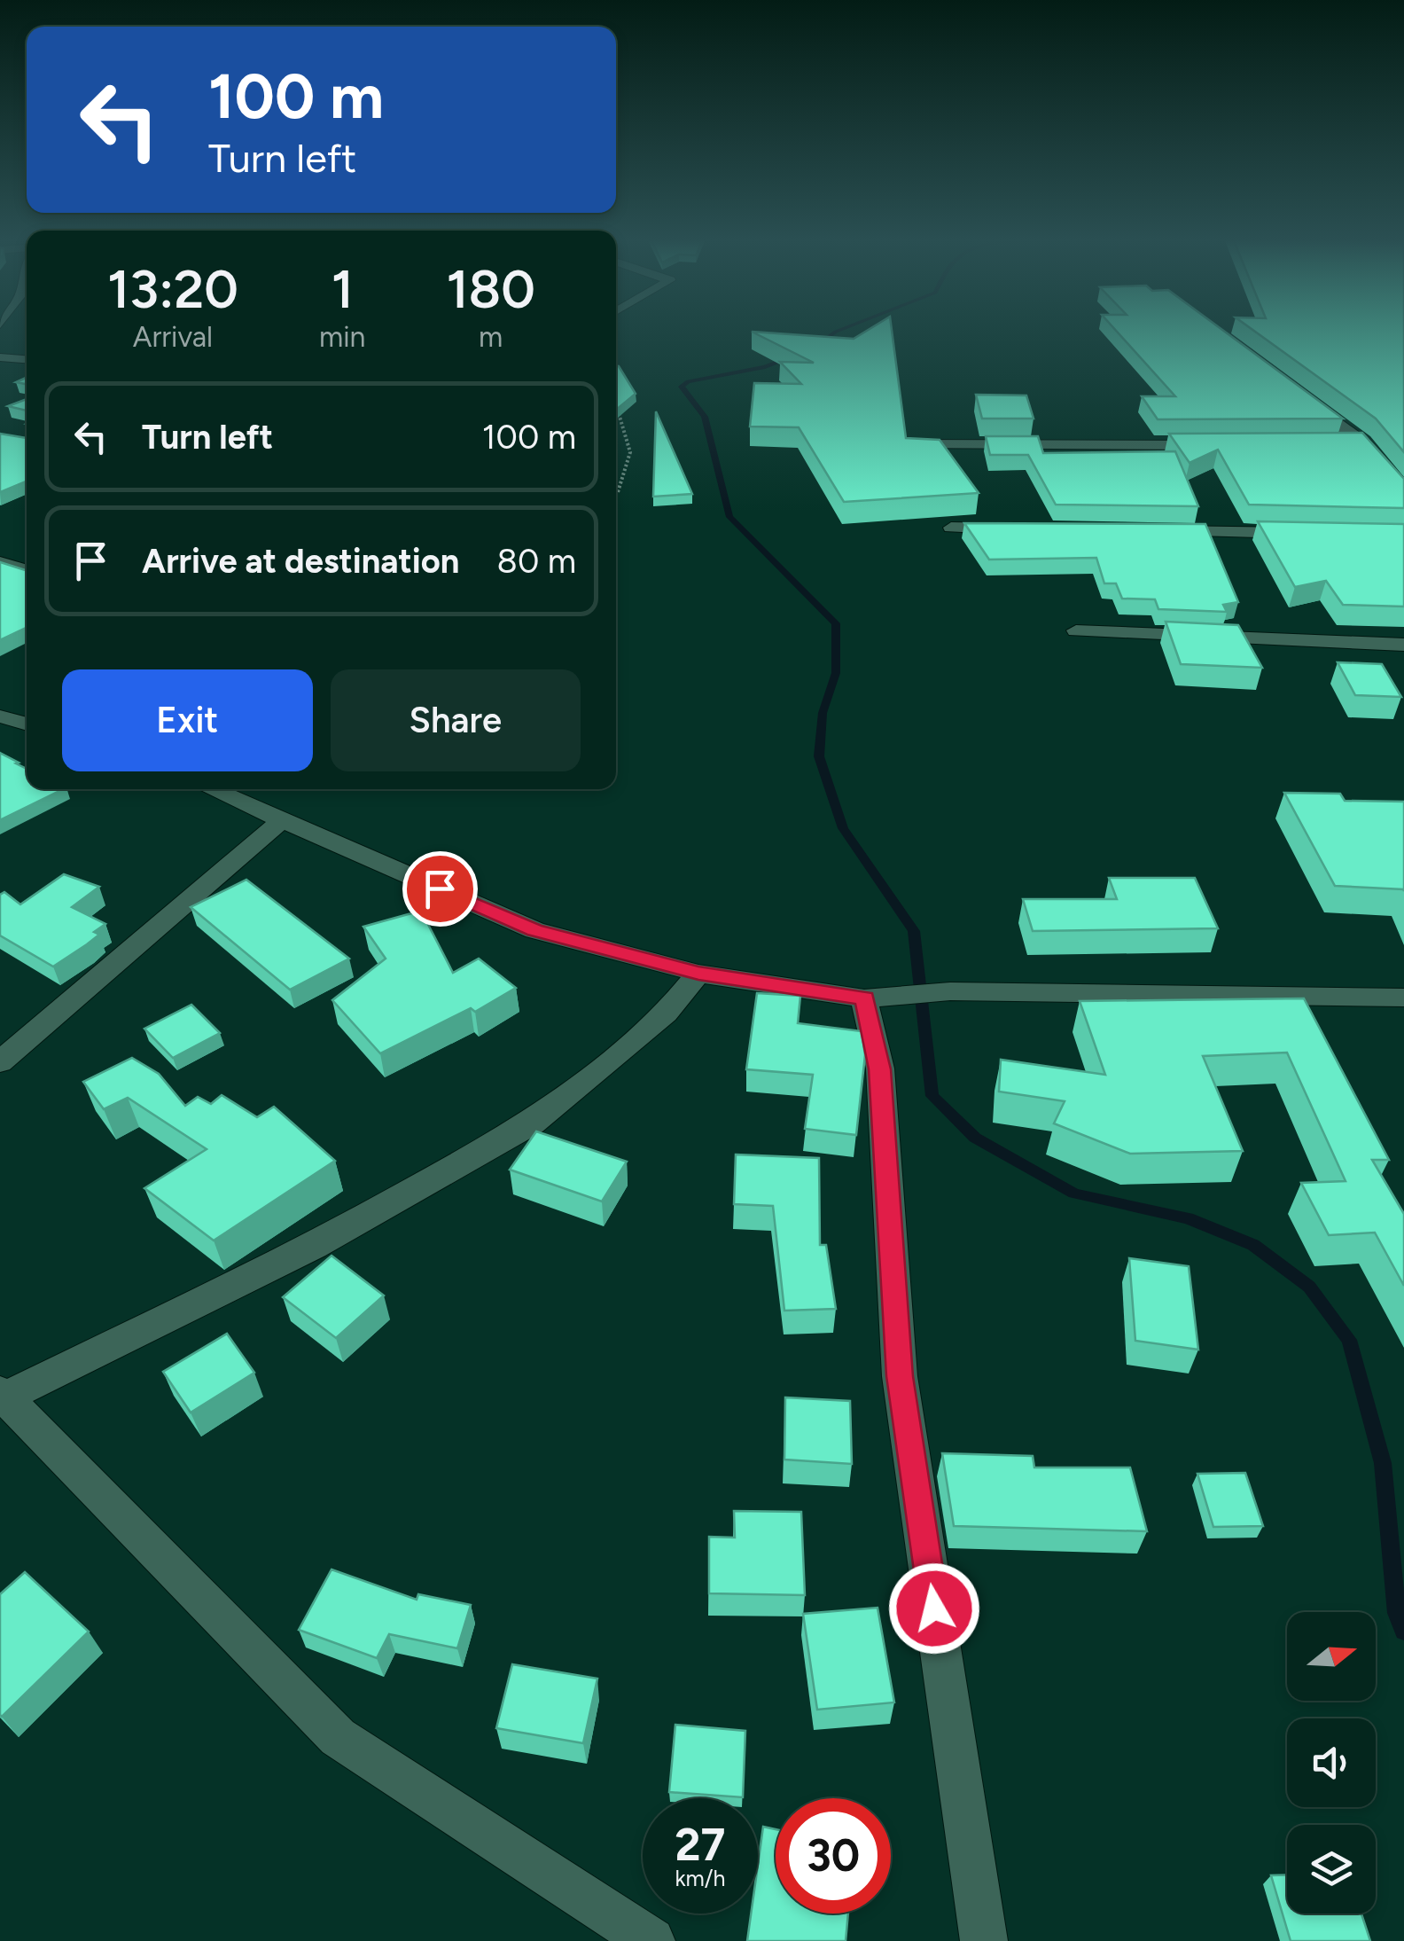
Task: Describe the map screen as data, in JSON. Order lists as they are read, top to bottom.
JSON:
{
  "north": "right",
  "page": {
    "turn": ["100 m", "Turn left"],
    "eta": [
      "13:20",
      "Arrival",
      "1",
      "min",
      "180",
      "m"
    ],
    "list": [
      {
        "name": "Turn left",
        "value": "100 m"
      },
      {
        "name": "Arrive at destination",
        "value": "80 m"
      }
    ],
    "buttons": ["Exit", "Share"],
    "speed": "27 km/h",
    "limit": "30"
  }
}
